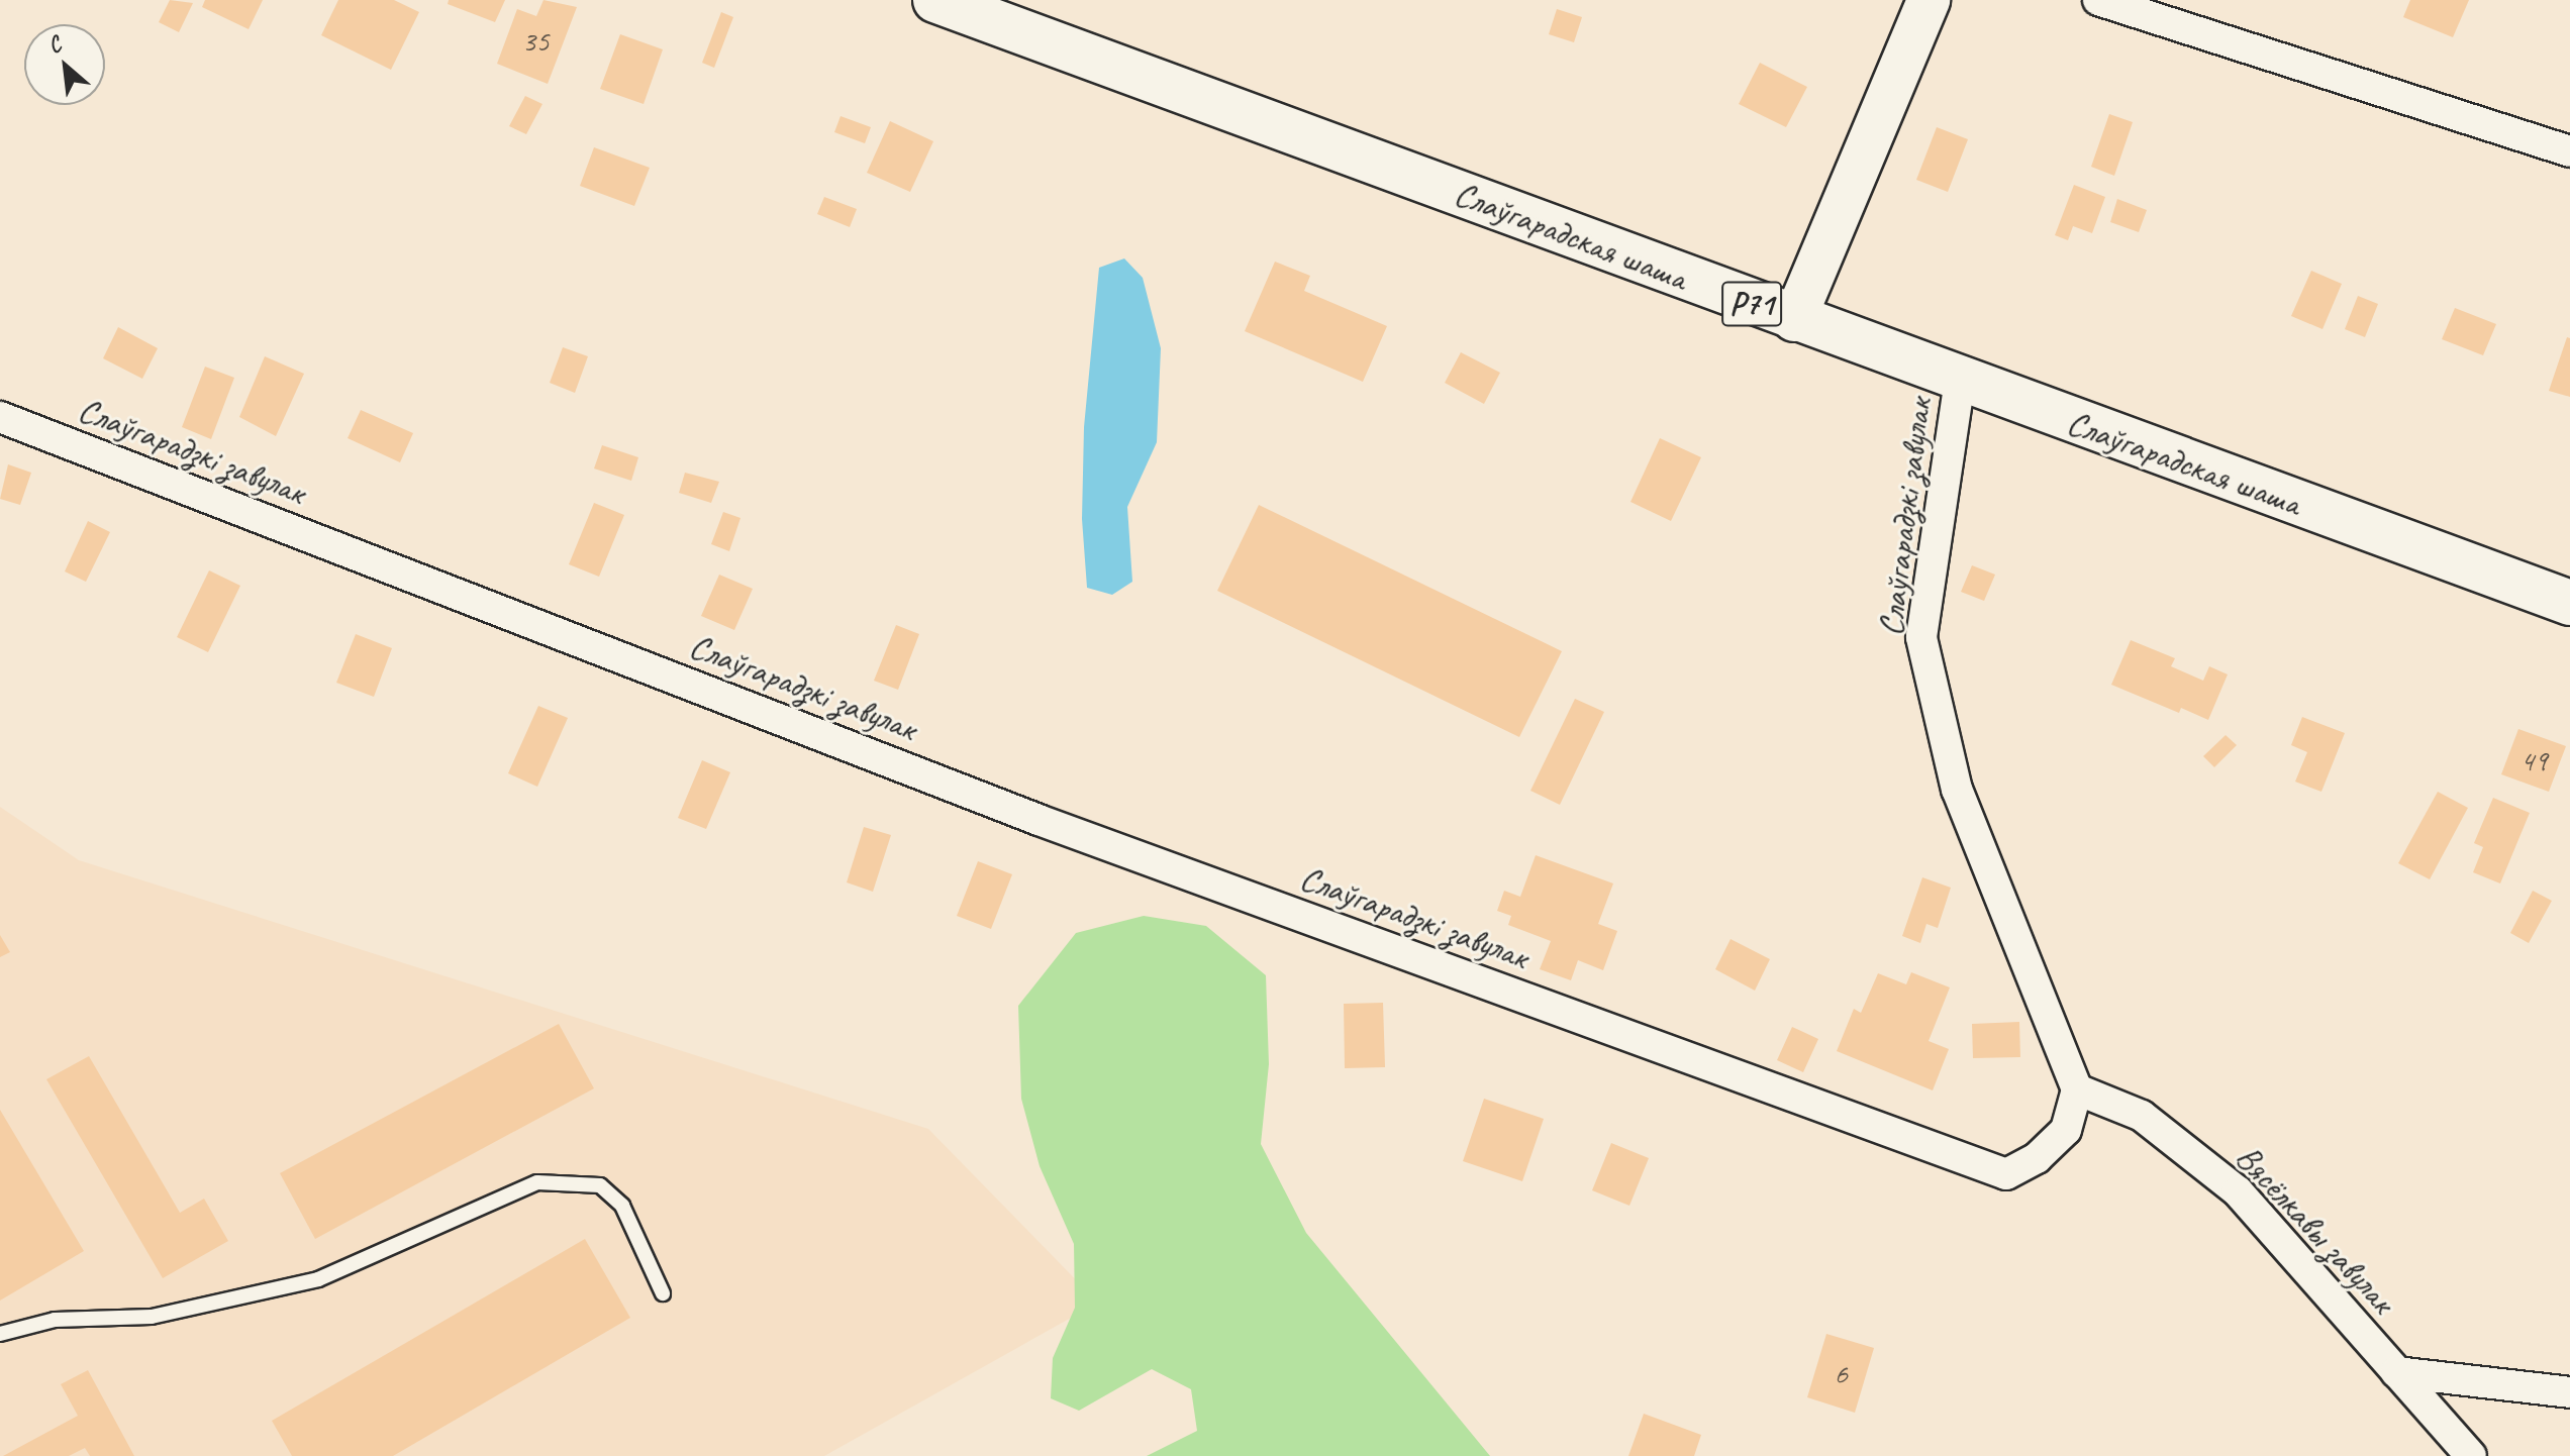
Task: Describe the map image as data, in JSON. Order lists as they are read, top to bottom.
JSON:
{
  "streets": {
    "main road": ["Слаўгарадская шаша", "Р71"],
    "street": ["Слаўгарадзкі завулак", "Вясёлкавы завулак"]
  },
  "crossings": [
    ["Слаўгарадская шаша", "Слаўгарадзкі завулак"],
    ["Слаўгарадзкі завулак", "Вясёлкавы завулак"]
  ],
  "house_numbers": ["35", "49", "6"],
  "north": "top left"
}
